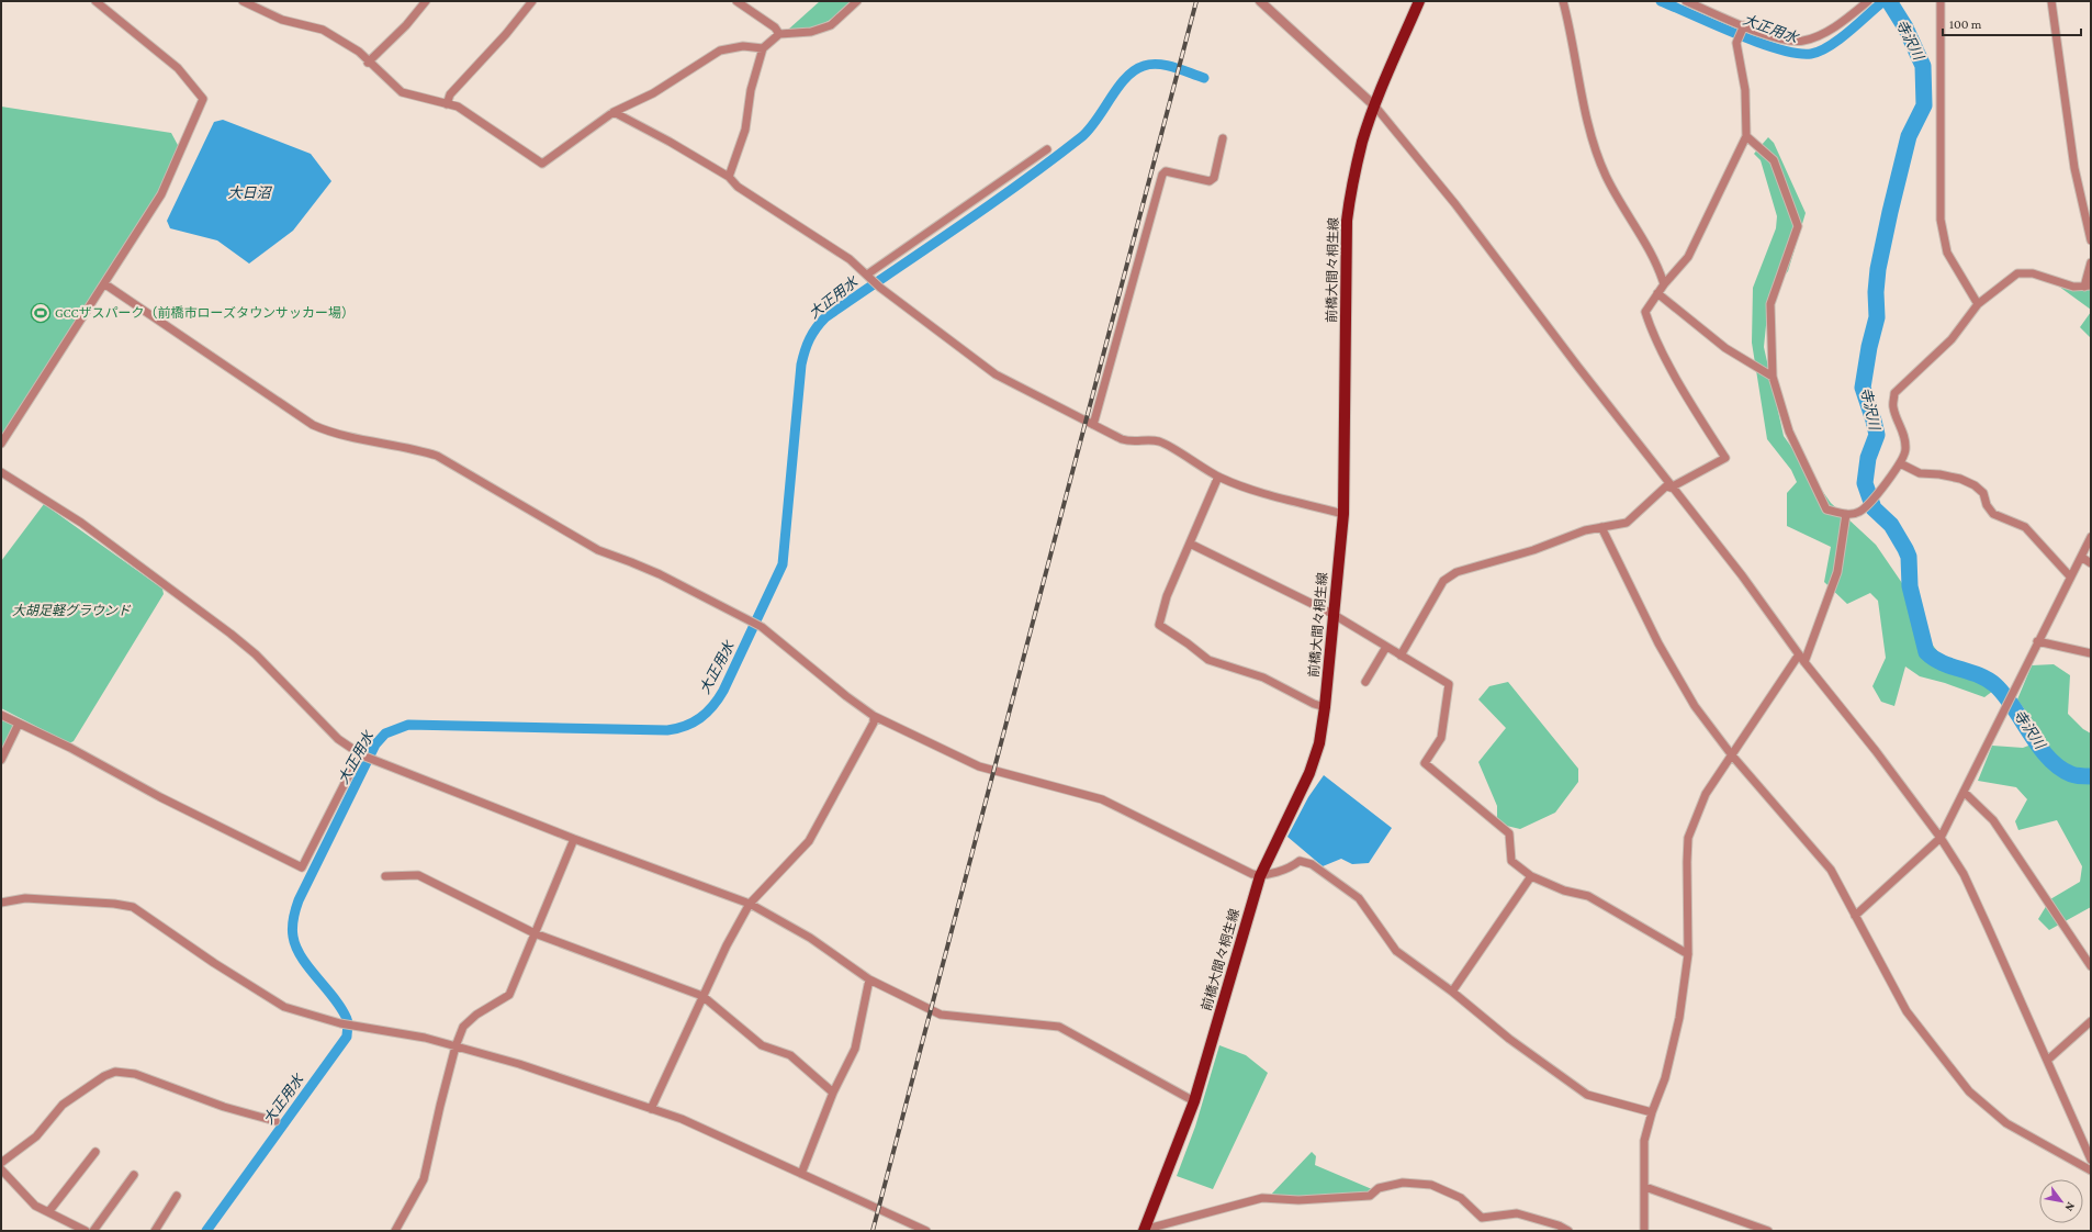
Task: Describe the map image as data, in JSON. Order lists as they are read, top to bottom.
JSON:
{
  "streets": {
    "main road": ["前橋大間々桐生線"]
  },
  "water": ["大正用水", "寺沢川", "大日沼"],
  "parks": ["大胡足軽グラウンド"],
  "places": {
    "sports": ["GCCザスパーク（前橋市ローズタウンサッカー場）"]
  },
  "scale_bar": "100 m",
  "north": "bottom right"
}
